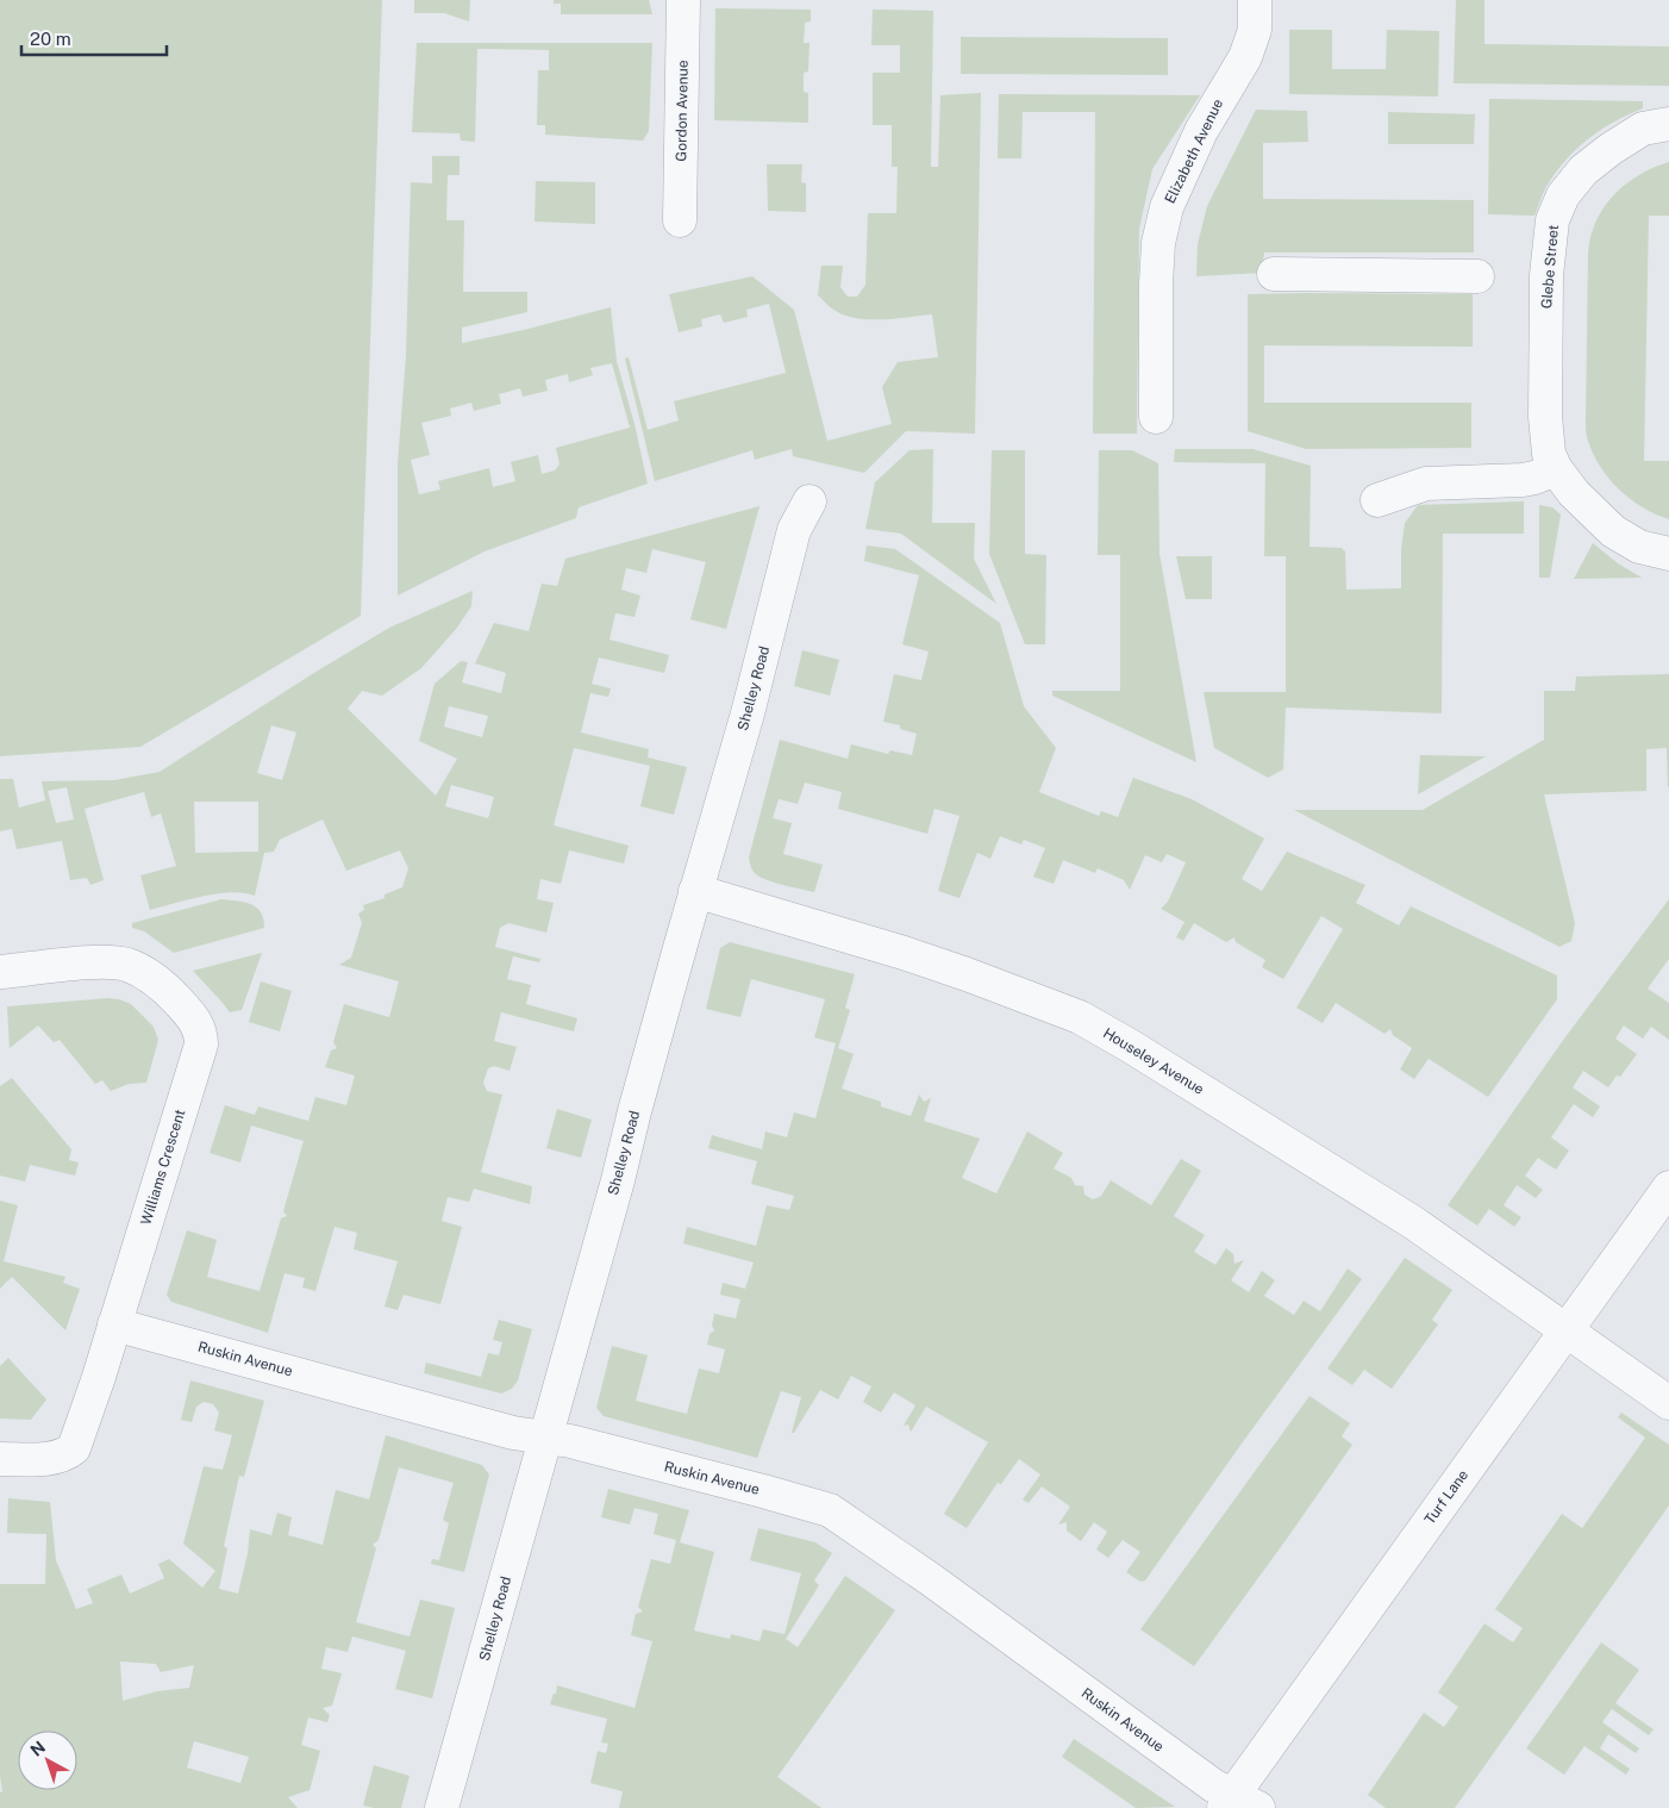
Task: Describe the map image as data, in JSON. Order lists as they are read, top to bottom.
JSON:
{
  "streets": {
    "street": [
      "Gordon Avenue",
      "Elizabeth Avenue",
      "Glebe Street",
      "Shelley Road",
      "Houseley Avenue",
      "Williams Crescent",
      "Ruskin Avenue",
      "Turf Lane"
    ]
  },
  "crossings": [
    ["Shelley Road", "Houseley Avenue"],
    ["Shelley Road", "Ruskin Avenue"],
    ["Houseley Avenue", "Turf Lane"],
    ["Williams Crescent", "Ruskin Avenue"],
    ["Ruskin Avenue", "Turf Lane"]
  ],
  "scale_bar": "20 m",
  "north": "top left"
}
